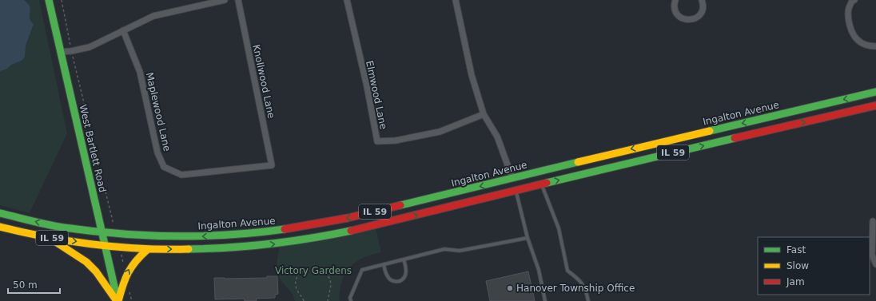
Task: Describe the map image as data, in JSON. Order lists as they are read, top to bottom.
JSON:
{
  "streets": {
    "main road": ["Ingalton Avenue", "West Bartlett Road", "IL 59"],
    "street": ["Knollwood Lane", "Elmwood Lane", "Maplewood Lane"]
  },
  "crossings": [
    ["Knollwood Lane", "Maplewood Lane"],
    ["Ingalton Avenue", "West Bartlett Road"],
    ["Ingalton Avenue", "IL 59"],
    ["West Bartlett Road", "IL 59"]
  ],
  "parks": ["Victory Gardens"],
  "places": ["Hanover Township Office"],
  "legend": ["Fast", "Slow", "Jam"],
  "scale_bar": "50 m"
}
